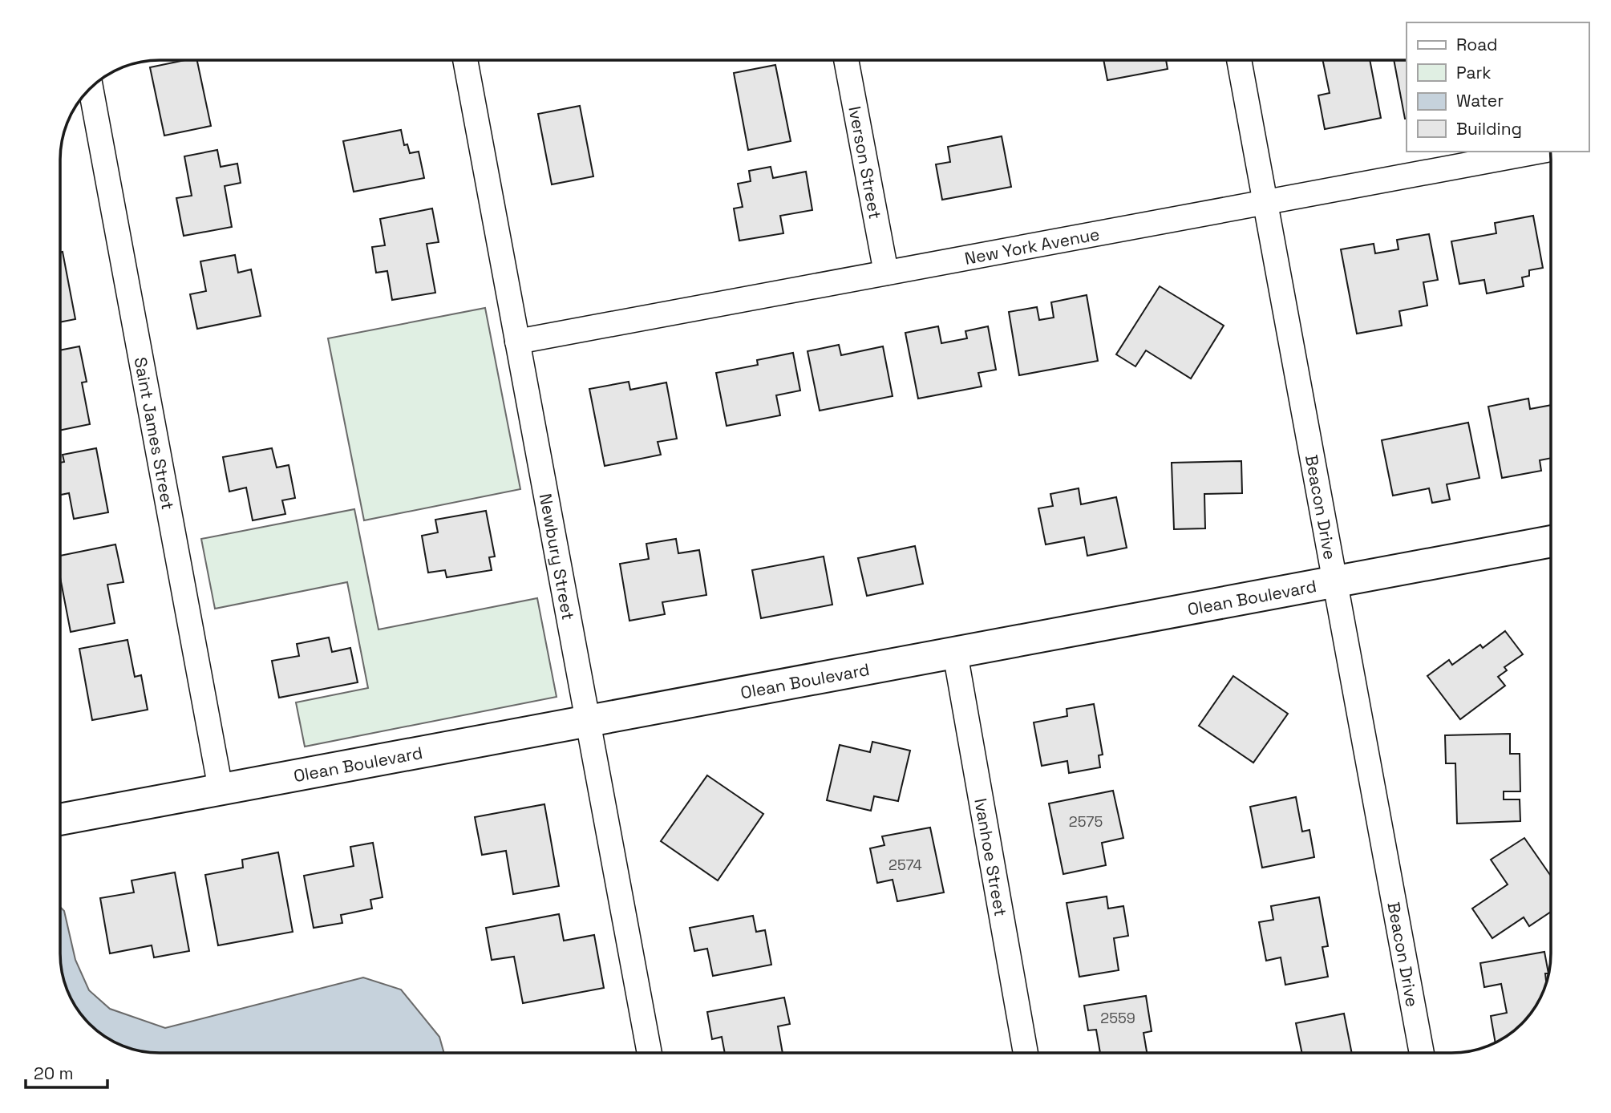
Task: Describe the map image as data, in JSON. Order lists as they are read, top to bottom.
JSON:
{
  "streets": {
    "street": [
      "Iverson Street",
      "New York Avenue",
      "Saint James Street",
      "Beacon Drive",
      "Newbury Street",
      "Olean Boulevard",
      "Ivanhoe Street"
    ]
  },
  "crossings": [
    ["Iverson Street", "New York Avenue"],
    ["New York Avenue", "Beacon Drive"],
    ["New York Avenue", "Newbury Street"],
    ["Saint James Street", "Olean Boulevard"],
    ["Beacon Drive", "Olean Boulevard"],
    ["Newbury Street", "Olean Boulevard"],
    ["Olean Boulevard", "Ivanhoe Street"]
  ],
  "house_numbers": ["2575", "2574", "2559"],
  "legend": [
    "Road",
    "Park",
    "Water",
    "Building"
  ],
  "scale_bar": "20 m"
}
